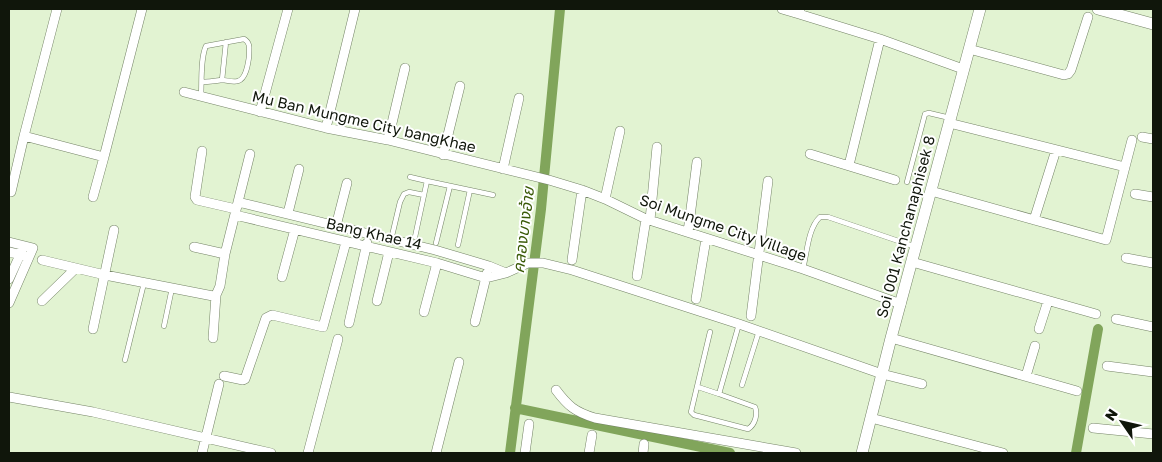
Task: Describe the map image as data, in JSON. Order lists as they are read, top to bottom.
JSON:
{
  "streets": {
    "street": [
      "Mu Ban Mungme City bangKhae",
      "Soi 001 Kanchanaphisek 8",
      "Soi Mungme City Village",
      "Bang Khae 14"
    ]
  },
  "crossings": [
    ["Mu Ban Mungme City bangKhae", "Soi Mungme City Village"],
    ["Soi 001 Kanchanaphisek 8", "Soi Mungme City Village"]
  ],
  "water": ["คลองบางอ้าย"],
  "north": "top left"
}
